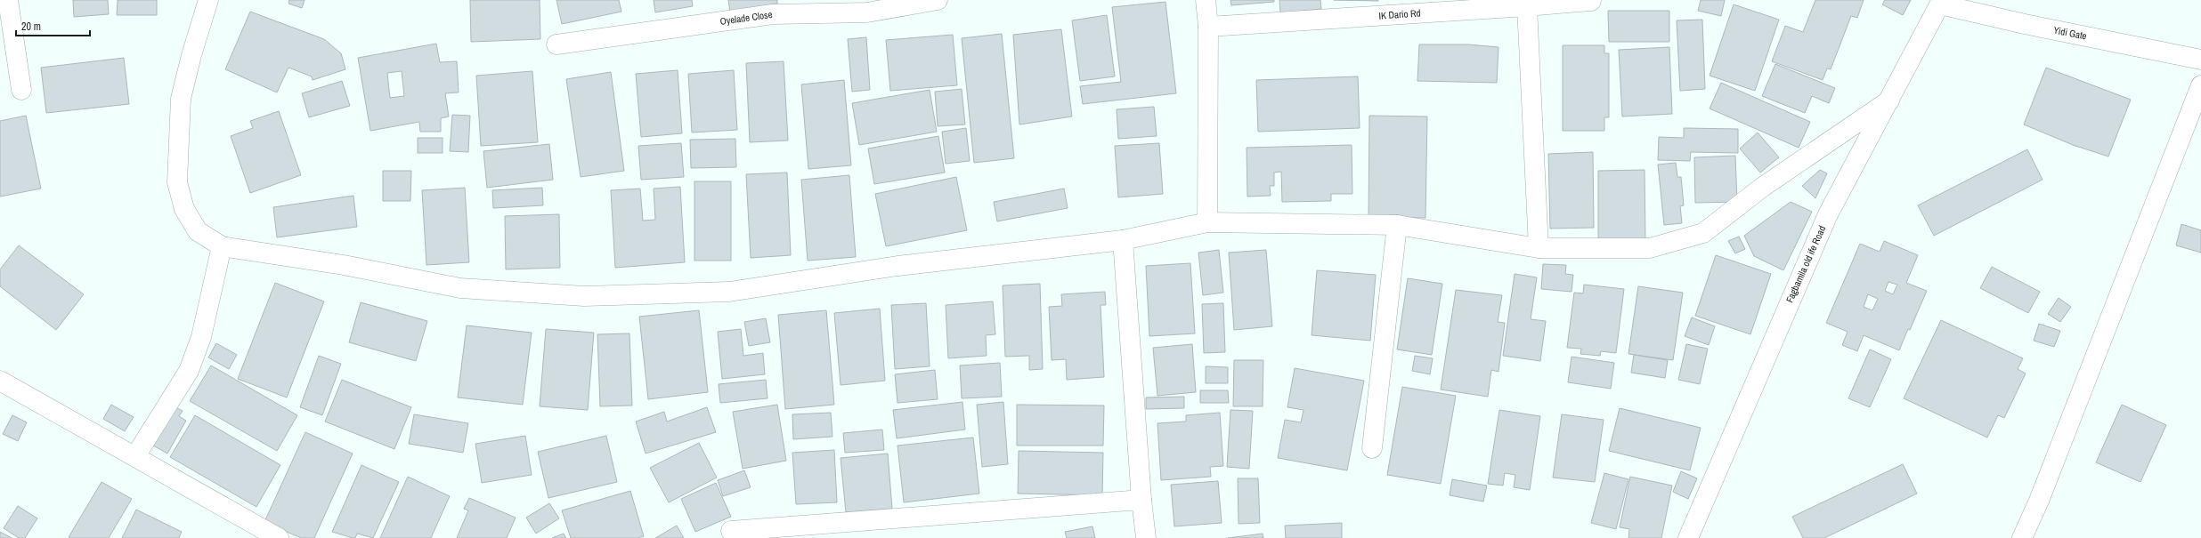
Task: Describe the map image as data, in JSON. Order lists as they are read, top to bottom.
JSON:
{
  "streets": {
    "street": [
      "IK Dario Rd",
      "Oyelade Close",
      "Yidi Gate",
      "Fagbamila old ife Road"
    ]
  },
  "crossings": [
    ["Yidi Gate", "Fagbamila old ife Road"]
  ],
  "scale_bar": "20 m"
}
